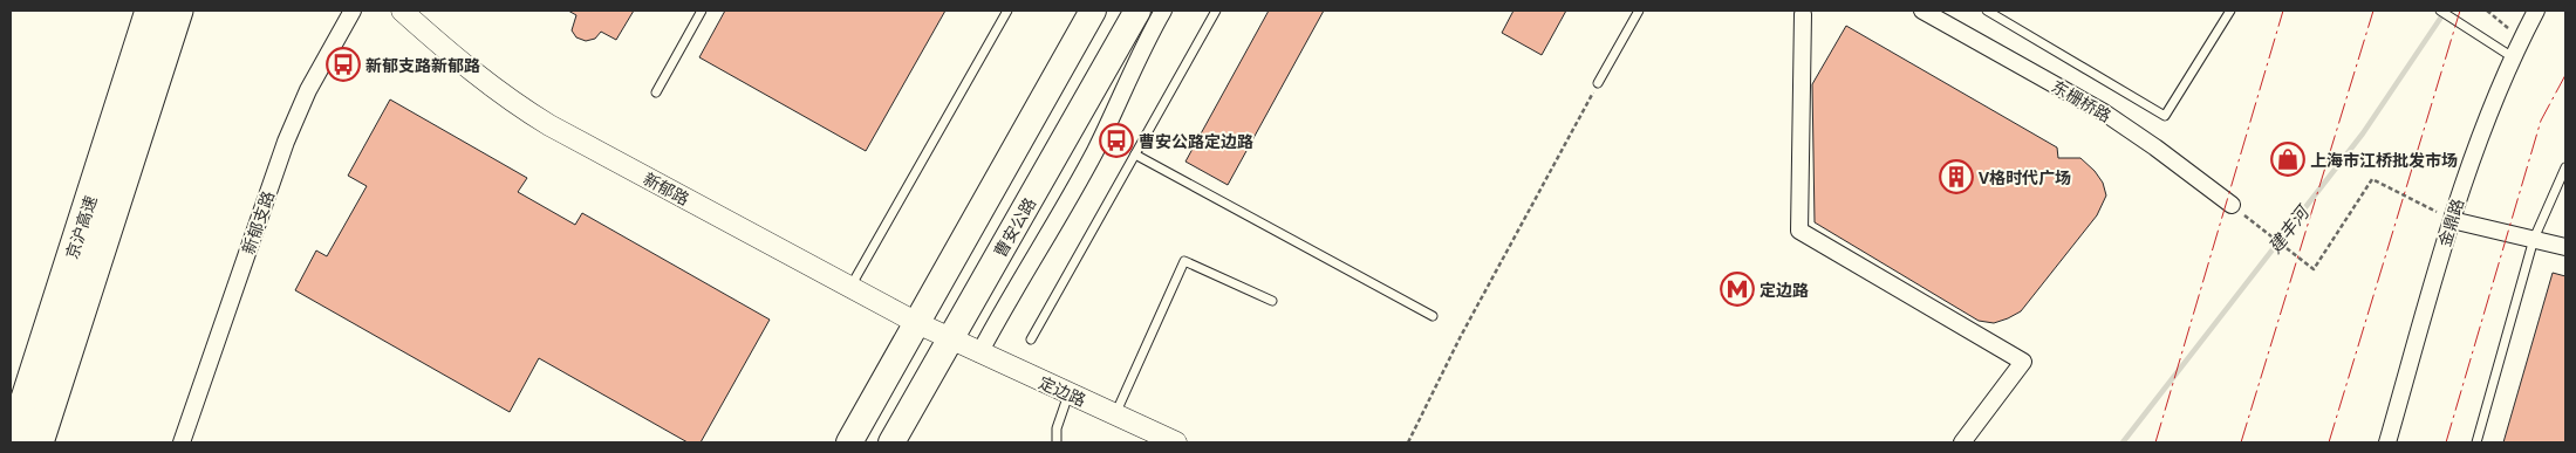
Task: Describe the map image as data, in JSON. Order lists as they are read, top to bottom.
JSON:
{
  "streets": {
    "highway": ["京沪高速", "曹安公路"],
    "street": [
      "东栅桥路",
      "新郁路",
      "新郁支路",
      "金鼎路",
      "定边路"
    ]
  },
  "crossings": [
    ["新郁路", "曹安公路"],
    ["新郁路", "定边路"],
    ["曹安公路", "定边路"]
  ],
  "water": ["建丰河"],
  "places": {
    "bus stop": ["新郁支路新郁路", "曹安公路定边路"],
    "shop": ["上海市江桥批发市场"],
    "building": ["V格时代广场"],
    "metro station": ["定边路"]
  }
}
